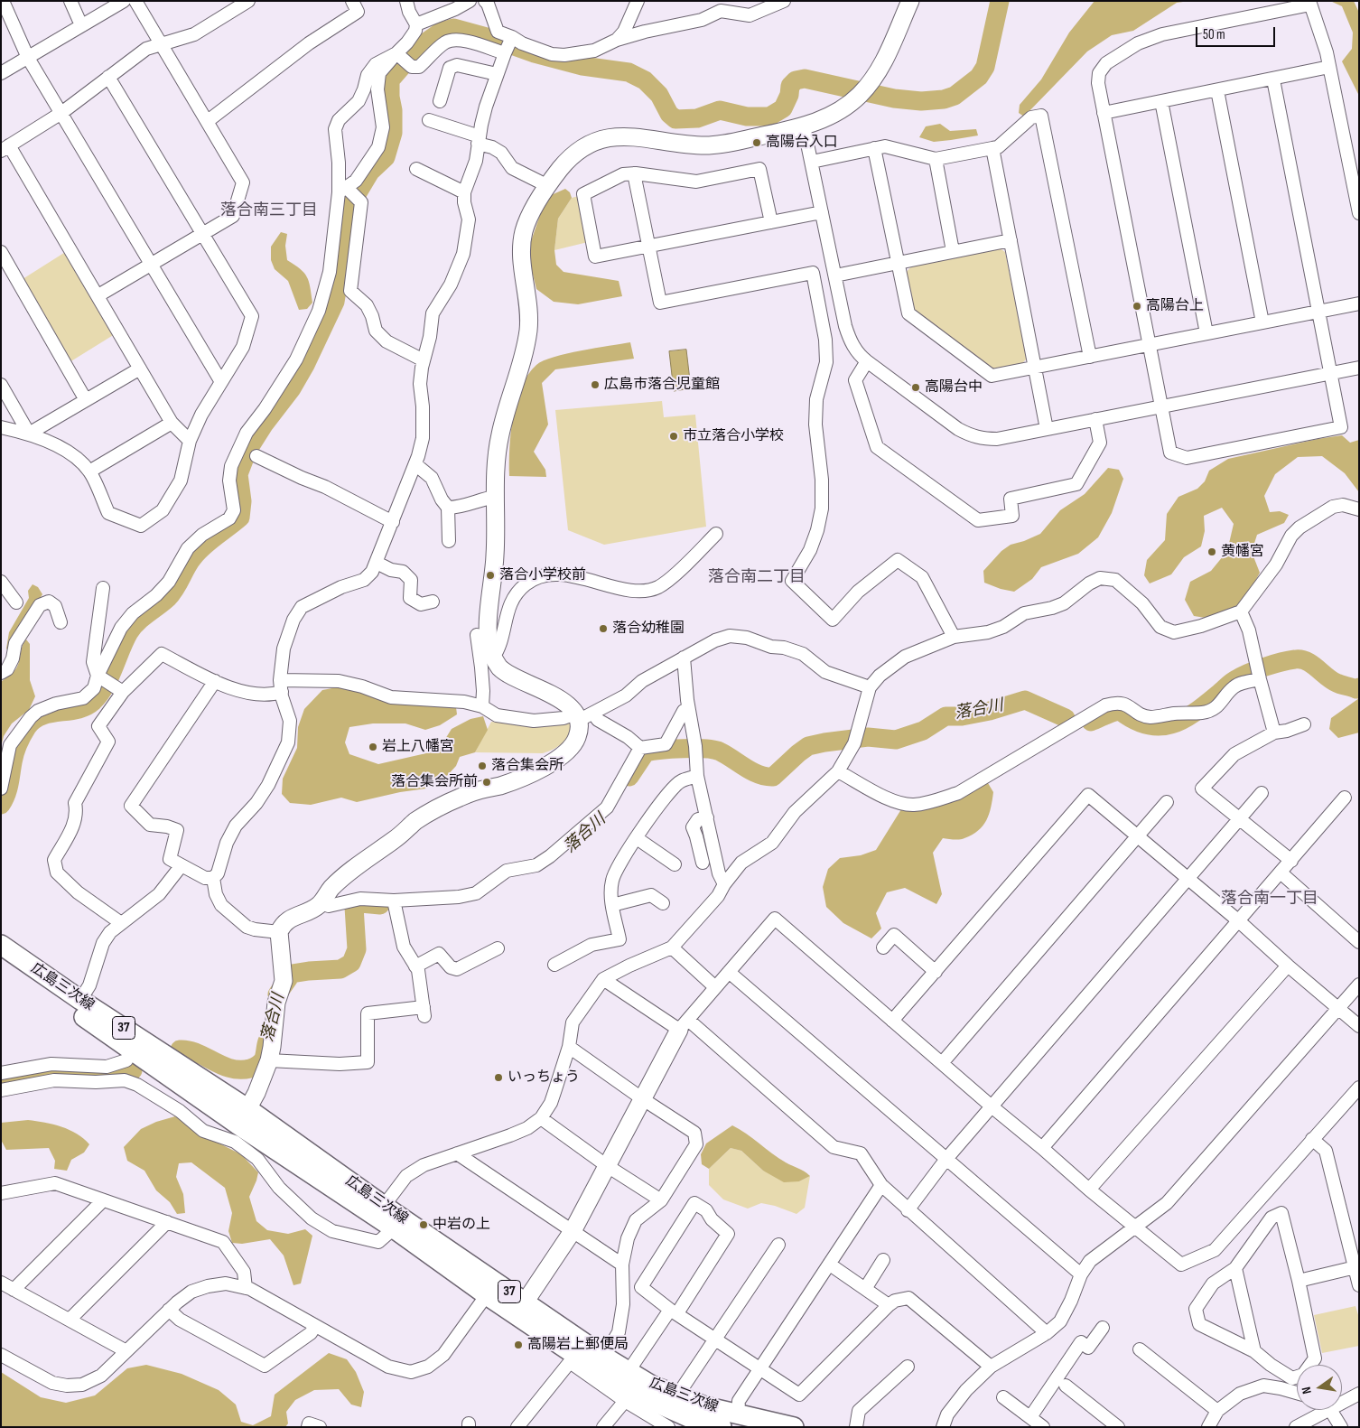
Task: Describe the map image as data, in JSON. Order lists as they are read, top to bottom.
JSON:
{
  "streets": {
    "main road": ["広島三次線", "37"]
  },
  "districts": ["落合南三丁目", "落合南二丁目", "落合南一丁目"],
  "water": ["落合川"],
  "places": [
    "高陽台入口",
    "高陽台上",
    "広島市落合児童館",
    "高陽台中",
    "市立落合小学校",
    "黄幡宮",
    "落合小学校前",
    "落合幼稚園",
    "岩上八幡宮",
    "落合集会所",
    "落合集会所前",
    "いっちょう",
    "中岩の上",
    "高陽岩上郵便局"
  ],
  "scale_bar": "50 m",
  "north": "left"
}
